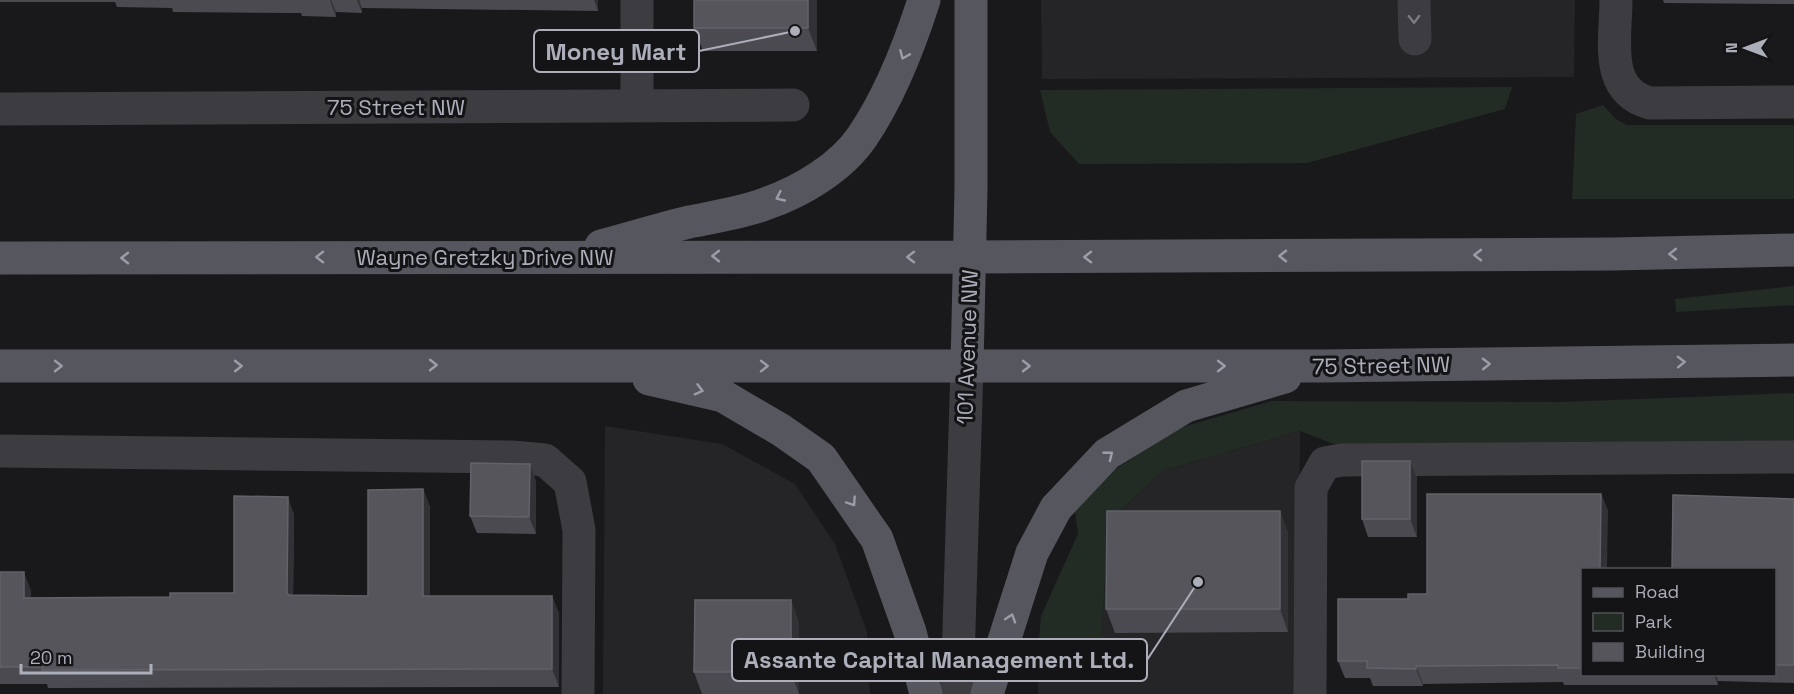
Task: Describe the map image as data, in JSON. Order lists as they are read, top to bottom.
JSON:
{
  "streets": {
    "main road": ["75 Street NW", "Wayne Gretzky Drive NW", "101 Avenue NW"]
  },
  "crossings": [
    ["75 Street NW", "101 Avenue NW"],
    ["Wayne Gretzky Drive NW", "101 Avenue NW"]
  ],
  "one_way": ["75 Street NW"],
  "places": ["Money Mart", "Assante Capital Management Ltd."],
  "legend": ["Road", "Park", "Building"],
  "scale_bar": "20 m",
  "north": "left"
}
